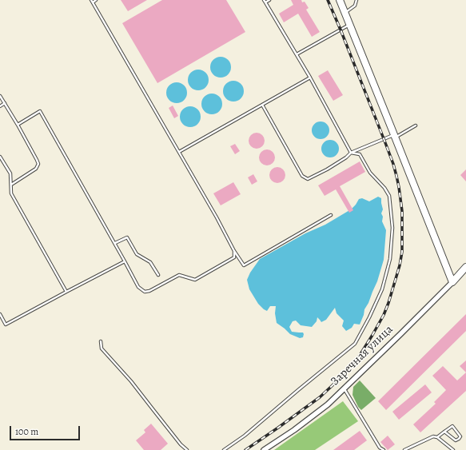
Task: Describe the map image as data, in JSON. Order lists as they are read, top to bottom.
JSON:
{
  "streets": {
    "street": ["Заречная улица"]
  },
  "scale_bar": "100 m"
}
